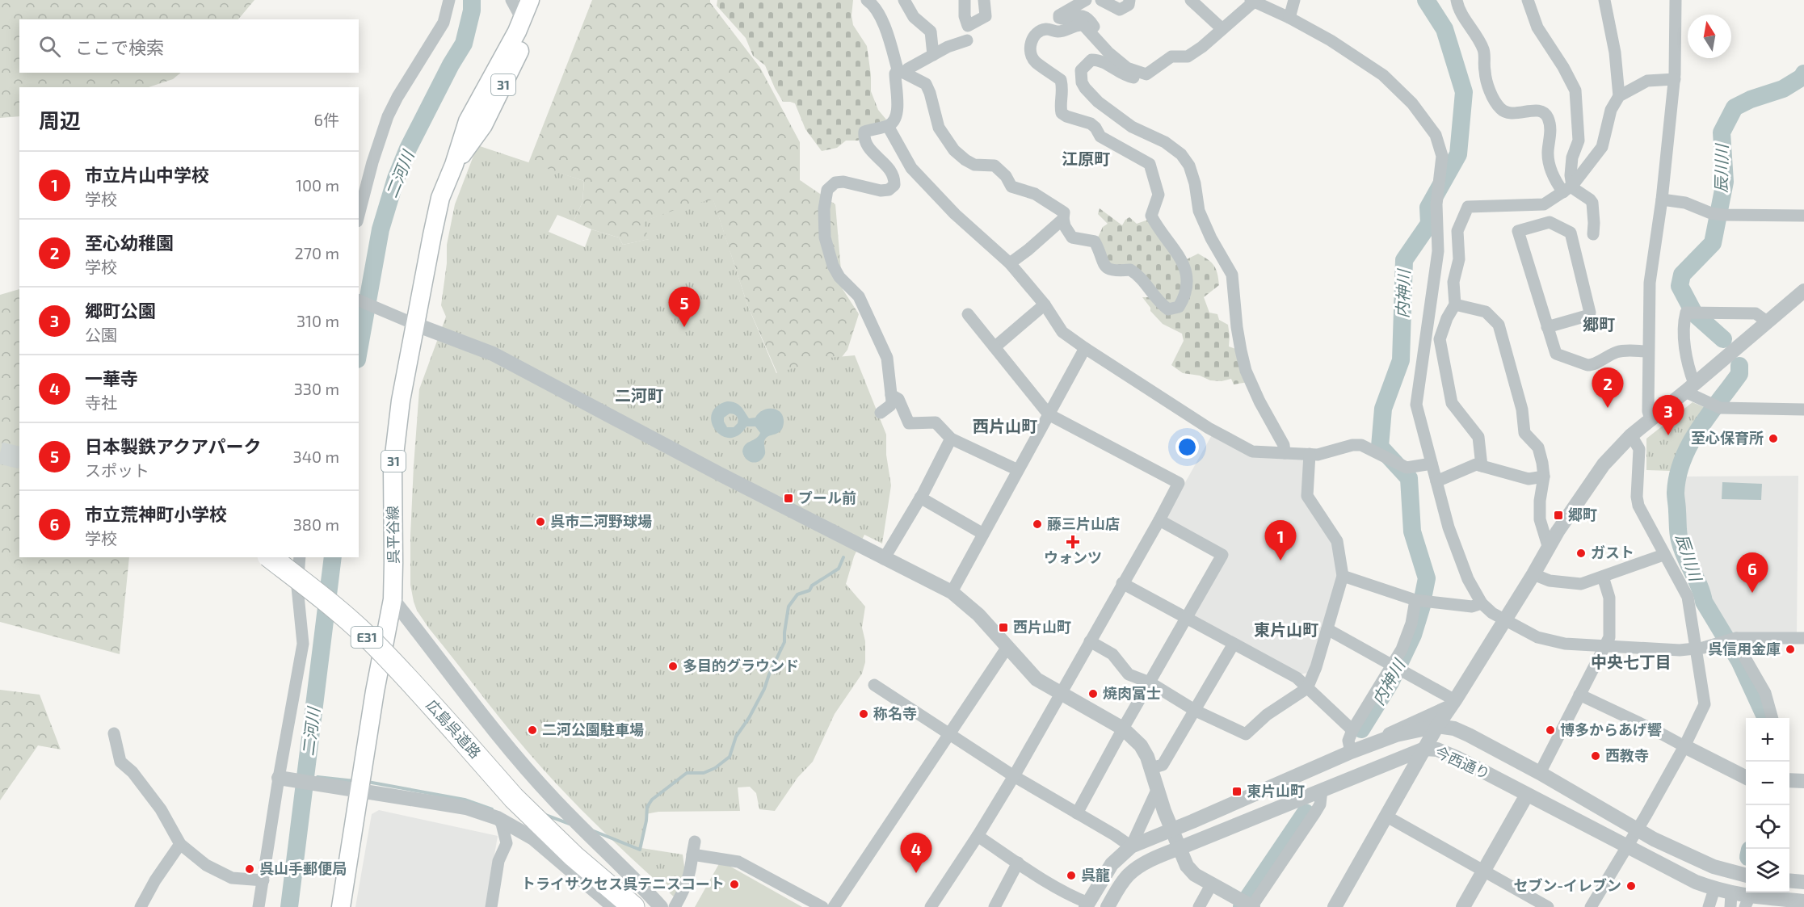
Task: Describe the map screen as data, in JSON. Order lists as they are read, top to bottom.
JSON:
{
  "streets": {
    "highway": ["E31", "広島呉道路"],
    "main road": ["31", "呉平谷線"],
    "street": ["今西通り"]
  },
  "districts": [
    "江原町",
    "郷町",
    "二河町",
    "西片山町",
    "東片山町",
    "中央七丁目"
  ],
  "water": ["辰川川", "二河川", "内神川"],
  "places": {
    "other": [
      "至心保育所",
      "呉市二河野球場",
      "藤三片山店",
      "ガスト",
      "呉信用金庫",
      "多目的グラウンド",
      "焼肉富士",
      "称名寺",
      "二河公園駐車場",
      "博多からあげ響",
      "西教寺",
      "呉山手郵便局",
      "呉龍",
      "トライサクセス呉テニスコート",
      "セブン-イレブン"
    ],
    "transit": [
      "プール前",
      "郷町",
      "西片山町",
      "東片山町"
    ],
    "health": ["ウォンツ"]
  },
  "north": "top",
  "page": {
    "search": "ここで検索",
    "heading": ["周辺", "6件"],
    "list": [
      {
        "mark": "1",
        "name": "市立片山中学校",
        "note": "学校",
        "value": "100 m"
      },
      {
        "mark": "2",
        "name": "至心幼稚園",
        "note": "学校",
        "value": "270 m"
      },
      {
        "mark": "3",
        "name": "郷町公園",
        "note": "公園",
        "value": "310 m"
      },
      {
        "mark": "4",
        "name": "一華寺",
        "note": "寺社",
        "value": "330 m"
      },
      {
        "mark": "5",
        "name": "日本製鉄アクアパーク",
        "note": "スポット",
        "value": "340 m"
      },
      {
        "mark": "6",
        "name": "市立荒神町小学校",
        "note": "学校",
        "value": "380 m"
      }
    ],
    "pins": [
      "5",
      "2",
      "3",
      "1",
      "6",
      "4"
    ],
    "map_buttons": ["+", "−"]
  }
}
